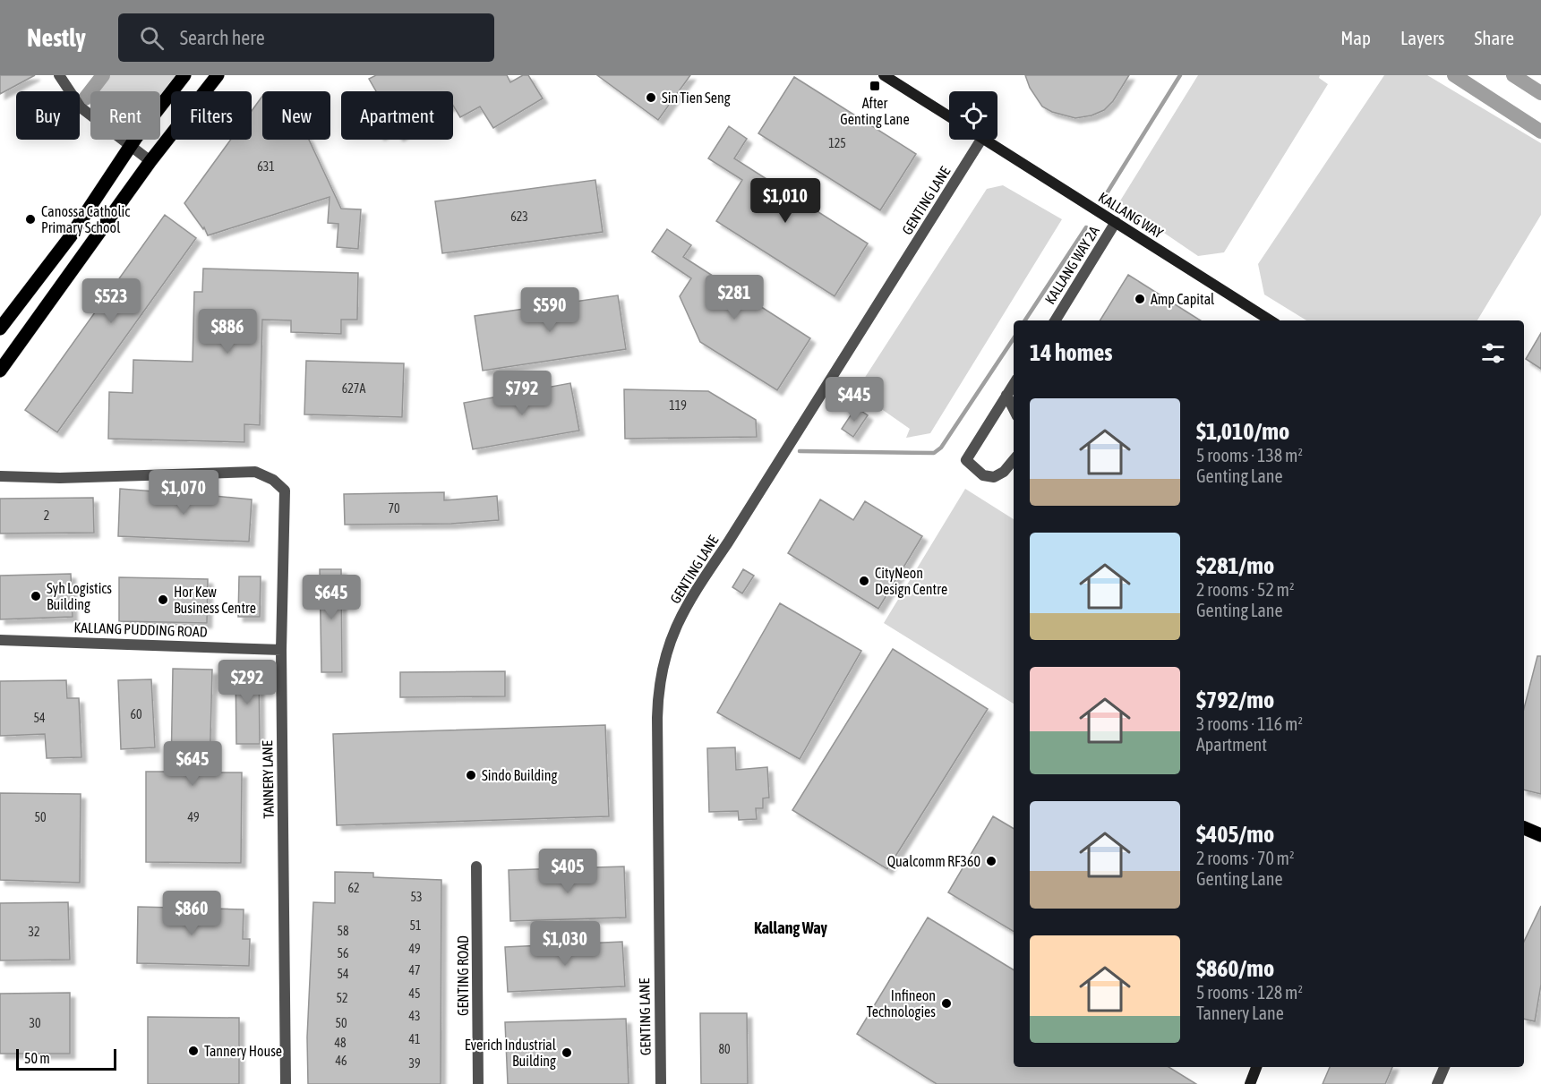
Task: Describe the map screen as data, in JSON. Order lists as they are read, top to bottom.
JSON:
{
  "streets": {
    "street": [
      "GENTING LANE",
      "KALLANG WAY",
      "KALLANG WAY 2A",
      "KALLANG PUDDING ROAD",
      "TANNERY LANE",
      "GENTING ROAD"
    ]
  },
  "crossings": [
    ["KALLANG WAY", "KALLANG WAY 2A"],
    ["KALLANG PUDDING ROAD", "TANNERY LANE"]
  ],
  "districts": ["Kallang Way"],
  "places": {
    "transit": ["After Genting Lane"],
    "other": [
      "Sin Tien Seng",
      "Canossa Catholic Primary School",
      "Amp Capital",
      "CityNeon Design Centre",
      "Syh Logistics Building",
      "Hor Kew Business Centre",
      "Sindo Building",
      "Qualcomm RF360",
      "Infineon Technologies",
      "Tannery House",
      "Everich Industrial Building"
    ]
  },
  "house_numbers": [
    "125",
    "631",
    "623",
    "627A",
    "119",
    "70",
    "2",
    "60",
    "54",
    "50",
    "49",
    "62",
    "53",
    "51",
    "58",
    "32",
    "49",
    "56",
    "47",
    "54",
    "45",
    "52",
    "43",
    "30",
    "50",
    "41",
    "48",
    "80",
    "46",
    "39"
  ],
  "scale_bar": "50 m",
  "page": {
    "header": "Nestly",
    "search": "Search here",
    "nav": ["Map", "Layers", "Share"],
    "chip": [
      "Buy",
      "Rent",
      "Filters",
      "New",
      "Apartment"
    ],
    "price": [
      "$1,010",
      "$281",
      "$523",
      "$590",
      "$886",
      "$792",
      "$445",
      "$1,070",
      "$645",
      "$292",
      "$645",
      "$405",
      "$860",
      "$1,030"
    ],
    "heading": "14 homes",
    "list": [
      {
        "name": "$1,010/mo",
        "note": "5 rooms · 138 m² · Genting Lane"
      },
      {
        "name": "$281/mo",
        "note": "2 rooms · 52 m² · Genting Lane"
      },
      {
        "name": "$792/mo",
        "note": "3 rooms · 116 m² · Apartment"
      },
      {
        "name": "$405/mo",
        "note": "2 rooms · 70 m² · Genting Lane"
      },
      {
        "name": "$860/mo",
        "note": "5 rooms · 128 m² · Tannery Lane"
      }
    ],
    "scale": "50 m"
  }
}
